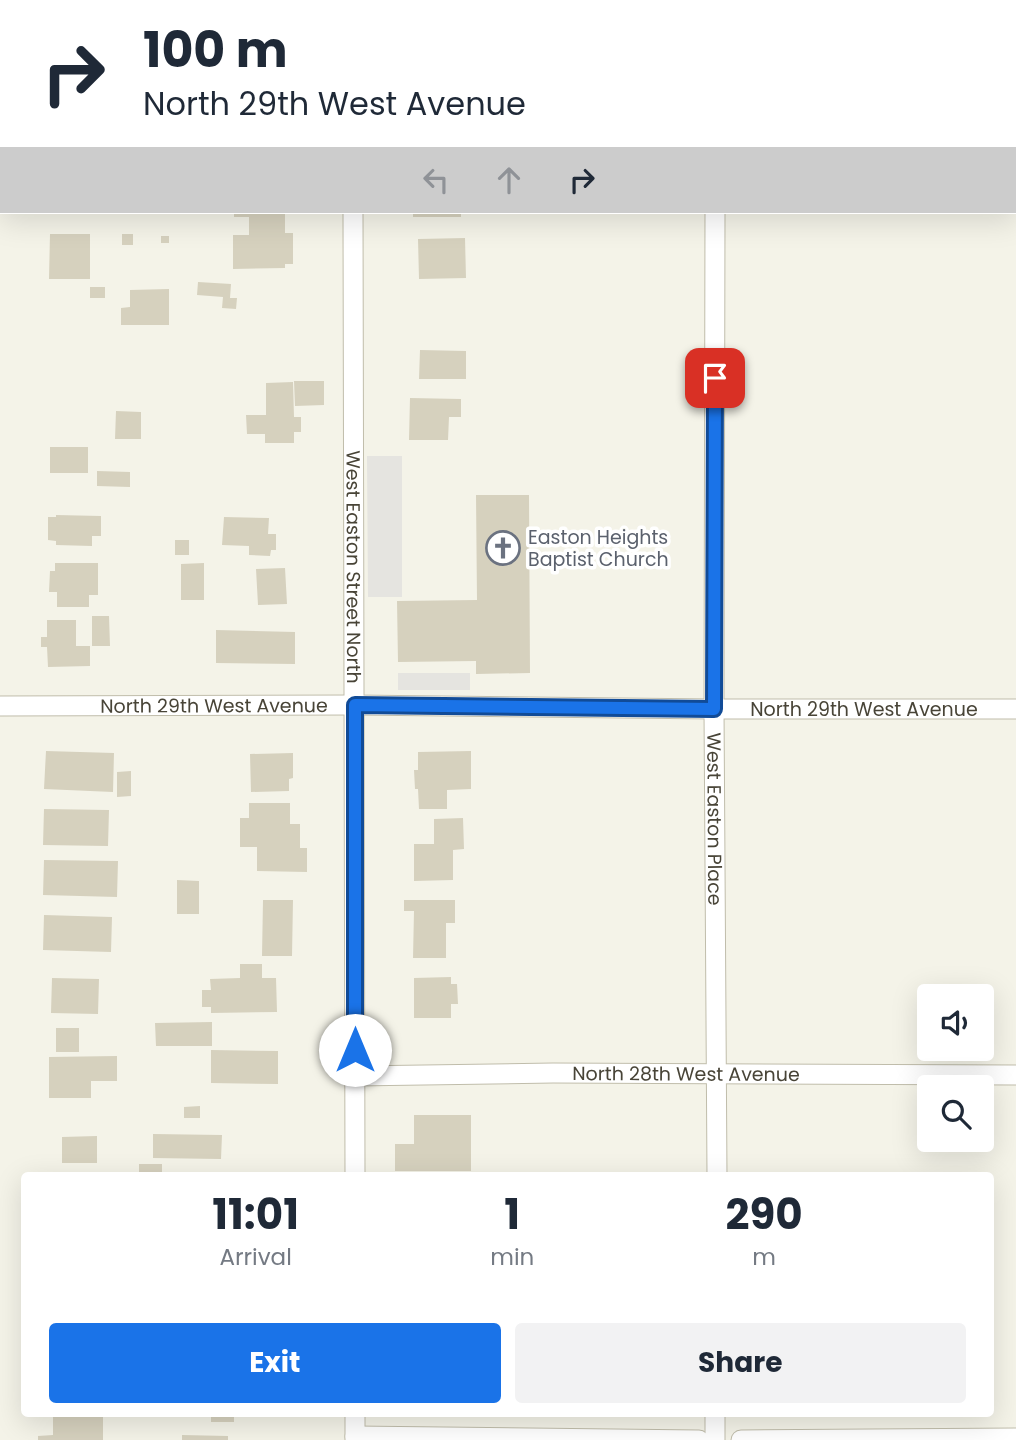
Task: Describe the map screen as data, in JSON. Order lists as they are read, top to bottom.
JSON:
{
  "streets": {
    "street": [
      "West Easton Street North",
      "North 29th West Avenue",
      "West Easton Place",
      "North 28th West Avenue"
    ]
  },
  "crossings": [
    ["West Easton Street North", "North 29th West Avenue"],
    ["West Easton Street North", "North 28th West Avenue"],
    ["North 29th West Avenue", "West Easton Place"],
    ["West Easton Place", "North 28th West Avenue"]
  ],
  "places": {
    "church": ["Easton Heights Baptist Church"]
  },
  "page": {
    "turn": ["100 m", "North 29th West Avenue"],
    "eta": [
      "11:01",
      "Arrival",
      "1",
      "min",
      "290",
      "m"
    ],
    "buttons": ["Exit", "Share"]
  }
}
